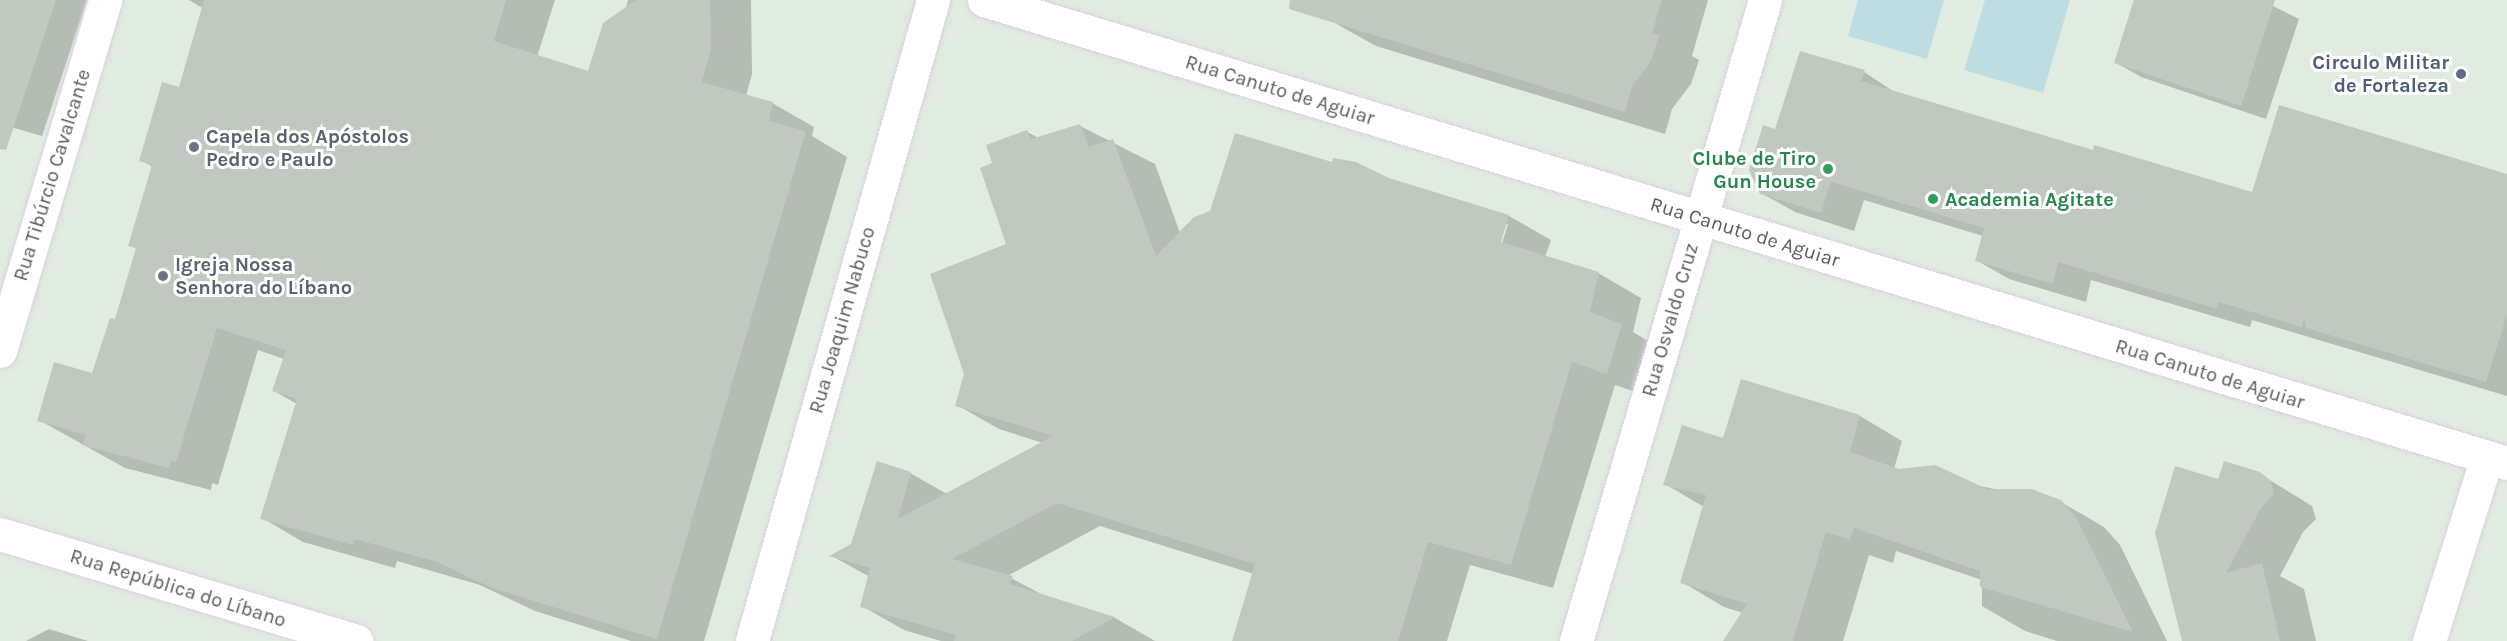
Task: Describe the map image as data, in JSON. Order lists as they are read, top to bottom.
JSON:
{
  "streets": {
    "street": [
      "Rua Canuto de Aguiar",
      "Rua Tibúrcio Cavalcante",
      "Rua Joaquim Nabuco",
      "Rua Osvaldo Cruz",
      "Rua República do Líbano"
    ]
  },
  "crossings": [
    ["Rua Canuto de Aguiar", "Rua Osvaldo Cruz"]
  ],
  "places": [
    "Circulo Militar de Fortaleza",
    "Capela dos Apóstolos Pedro e Paulo",
    "Clube de Tiro Gun House",
    "Academia Agitate",
    "Igreja Nossa Senhora do Líbano"
  ]
}
